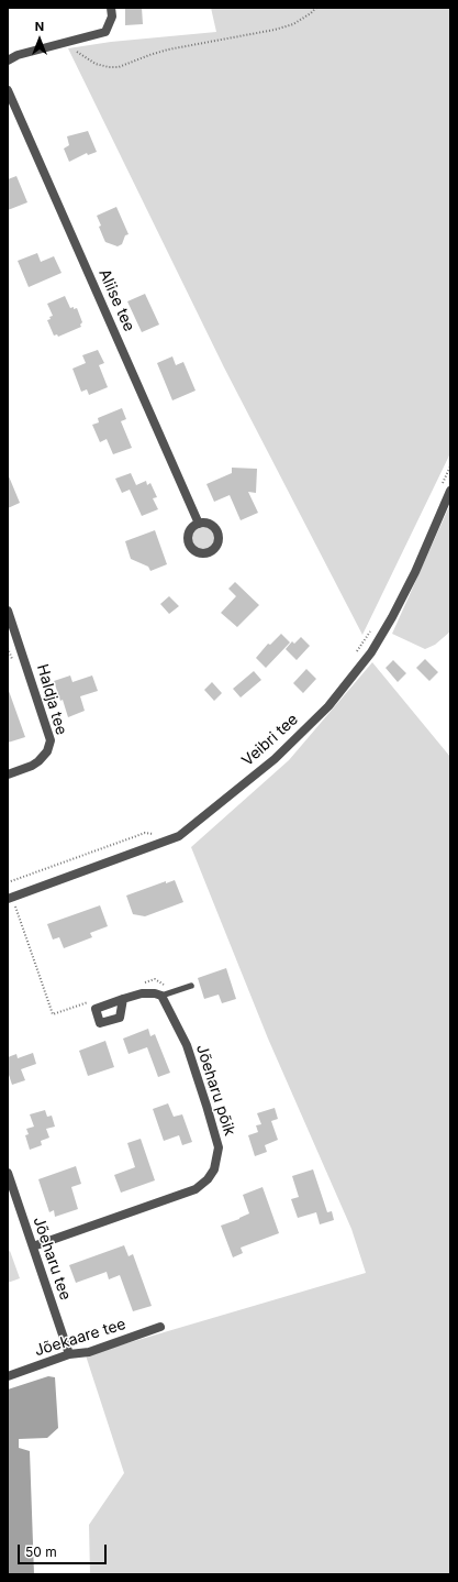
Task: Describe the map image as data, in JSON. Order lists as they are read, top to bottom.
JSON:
{
  "streets": {
    "street": [
      "Aliise tee",
      "Haldja tee",
      "Veibri tee",
      "Jõeharu põik",
      "Jõeharu tee",
      "Jõekaare tee"
    ]
  },
  "crossings": [
    ["Jõeharu põik", "Jõeharu tee"],
    ["Jõeharu tee", "Jõekaare tee"]
  ],
  "scale_bar": "50 m",
  "north": "top"
}
